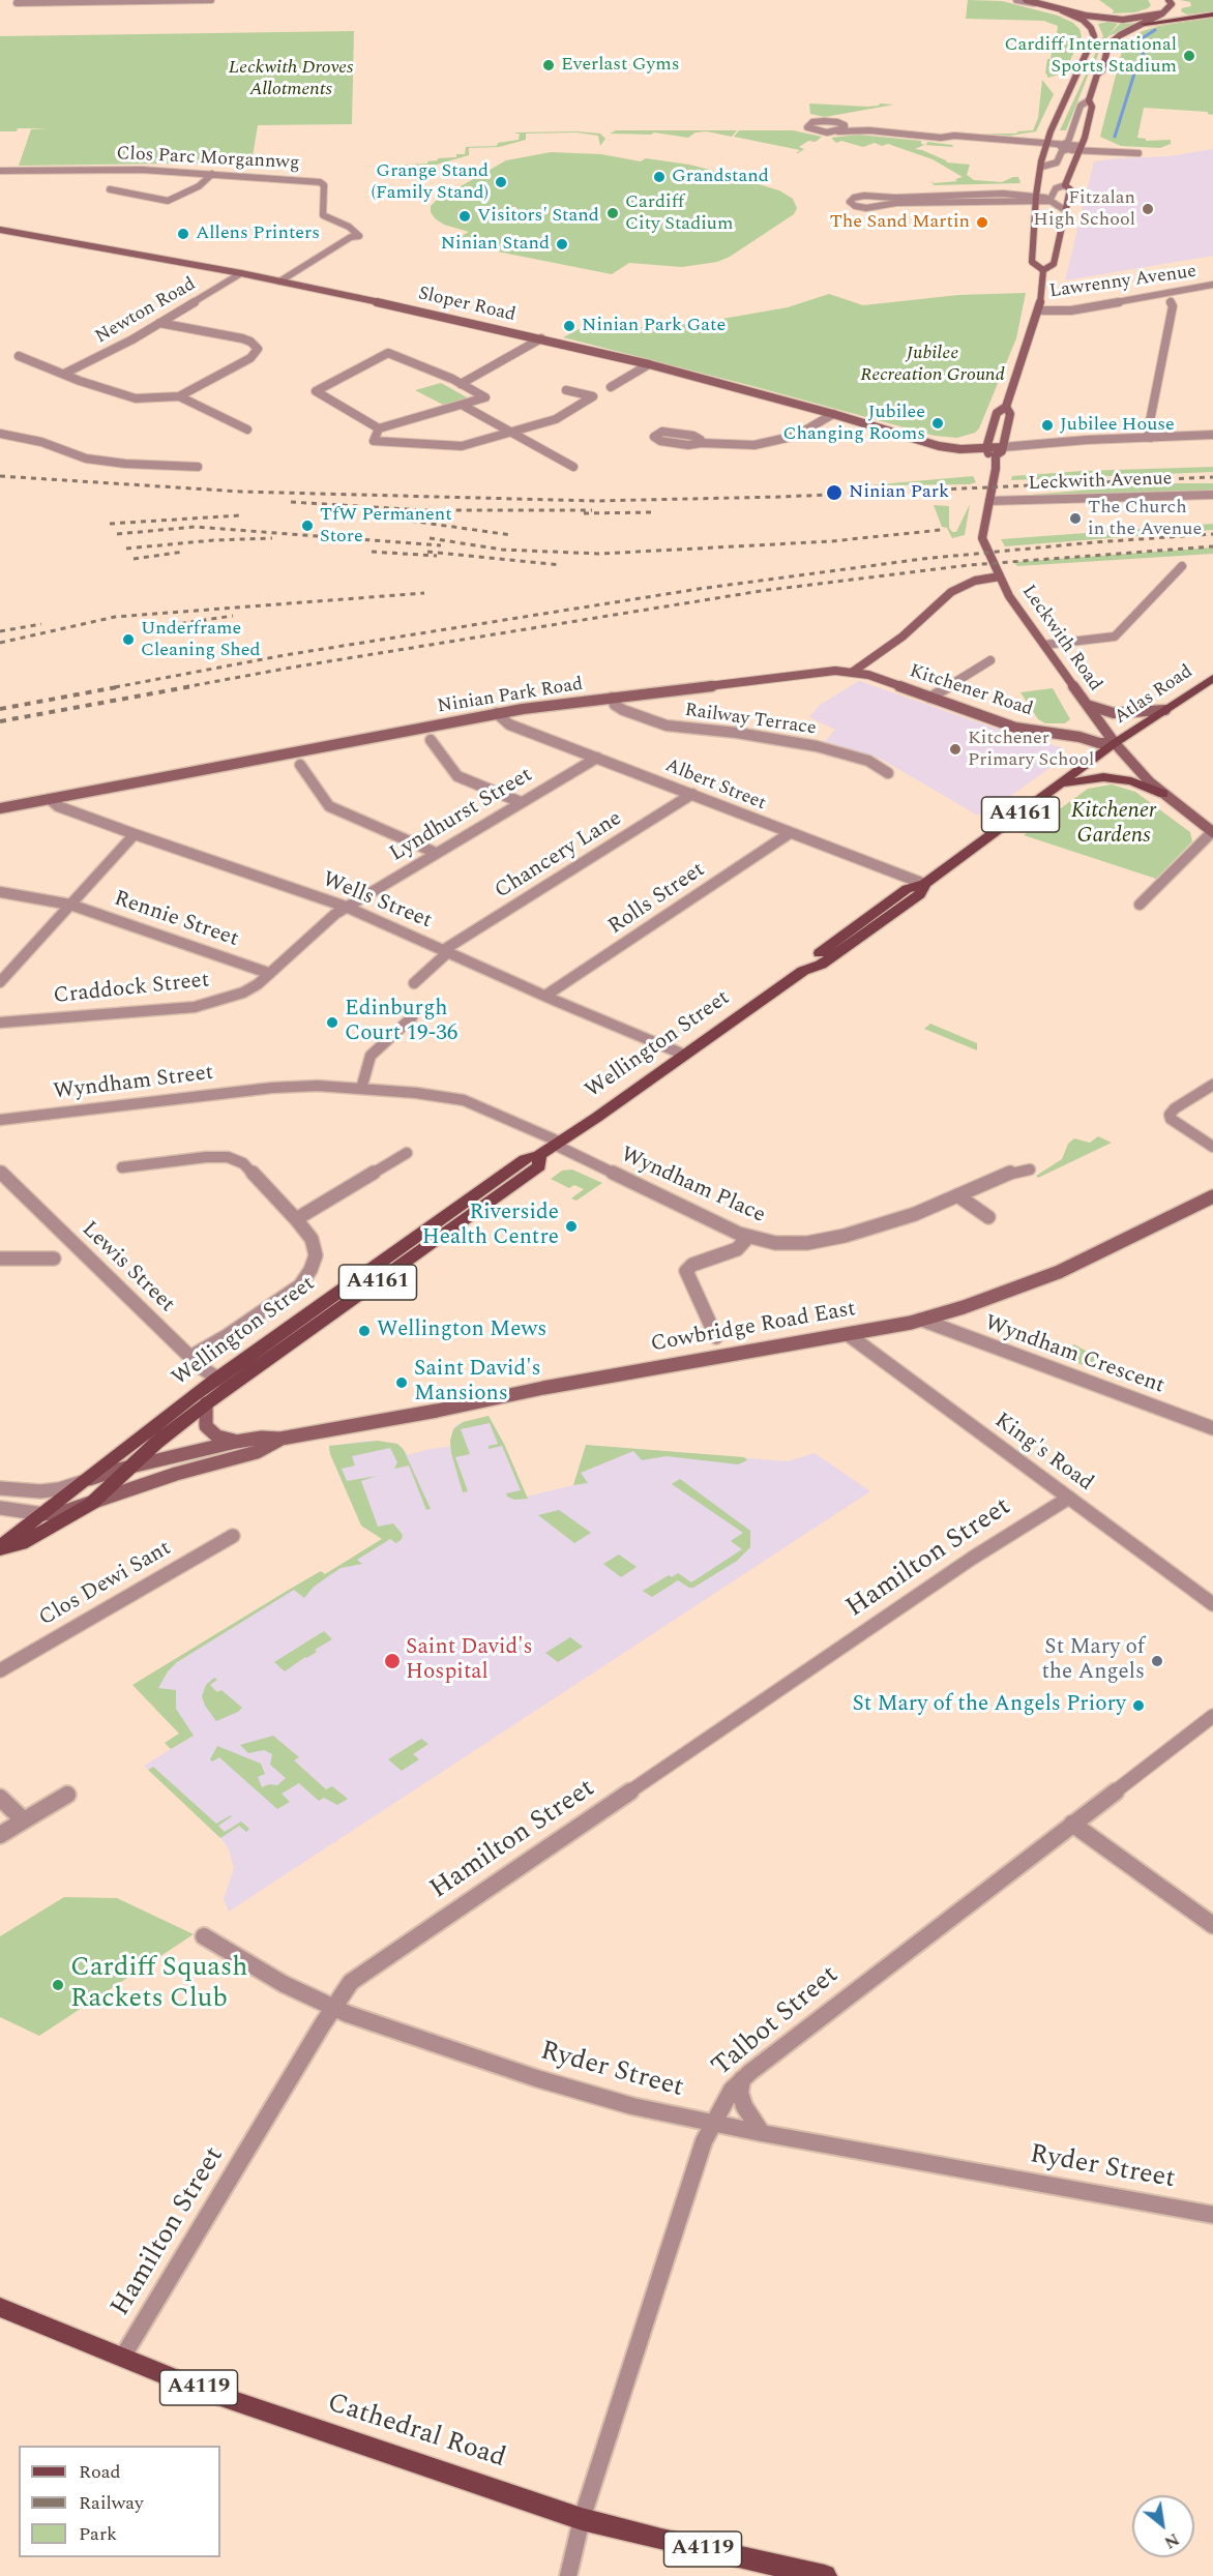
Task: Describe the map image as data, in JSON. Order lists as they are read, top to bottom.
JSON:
{
  "streets": {
    "main road": [
      "Sloper Road",
      "Leckwith Road",
      "Kitchener Road",
      "Atlas Road",
      "Ninian Park Road",
      "A4161",
      "Wellington Street",
      "Cowbridge Road East",
      "A4119",
      "Cathedral Road"
    ],
    "street": [
      "Clos Parc Morgannwg",
      "Lawrenny Avenue",
      "Newton Road",
      "Leckwith Avenue",
      "Railway Terrace",
      "Albert Street",
      "Lyndhurst Street",
      "Chancery Lane",
      "Rolls Street",
      "Wells Street",
      "Rennie Street",
      "Craddock Street",
      "Wyndham Street",
      "Wyndham Place",
      "Lewis Street",
      "Wyndham Crescent",
      "King's Road",
      "Hamilton Street",
      "Clos Dewi Sant",
      "Talbot Street",
      "Ryder Street"
    ]
  },
  "crossings": [
    ["Clos Parc Morgannwg", "Sloper Road"],
    ["Sloper Road", "Newton Road"],
    ["Leckwith Avenue", "Leckwith Road"],
    ["Leckwith Road", "Kitchener Road"],
    ["Leckwith Road", "Atlas Road"],
    ["Leckwith Road", "Wellington Street"],
    ["Kitchener Road", "Atlas Road"],
    ["Kitchener Road", "Ninian Park Road"],
    ["Kitchener Road", "Wellington Street"],
    ["Atlas Road", "Wellington Street"],
    ["Ninian Park Road", "Railway Terrace"],
    ["Ninian Park Road", "Albert Street"],
    ["Ninian Park Road", "Wells Street"],
    ["Albert Street", "Lyndhurst Street"],
    ["Albert Street", "Chancery Lane"],
    ["Albert Street", "Rolls Street"],
    ["Albert Street", "Wellington Street"],
    ["Lyndhurst Street", "Wells Street"],
    ["Lyndhurst Street", "Craddock Street"],
    ["Chancery Lane", "Wells Street"],
    ["Rolls Street", "Wells Street"],
    ["Wells Street", "Craddock Street"],
    ["Wells Street", "Wellington Street"],
    ["Rennie Street", "Craddock Street"],
    ["Wellington Street", "Wyndham Place"],
    ["Wellington Street", "Lewis Street"],
    ["Wellington Street", "Cowbridge Road East"],
    ["Wyndham Street", "Wyndham Place"],
    ["Cowbridge Road East", "Wyndham Crescent"],
    ["Cowbridge Road East", "King's Road"],
    ["King's Road", "Hamilton Street"],
    ["Hamilton Street", "Ryder Street"],
    ["Hamilton Street", "Cathedral Road"],
    ["Talbot Street", "Ryder Street"],
    ["Talbot Street", "Cathedral Road"]
  ],
  "parks": ["Leckwith Droves Allotments", "Jubilee Recreation Ground", "Kitchener Gardens"],
  "places": [
    "Cardiff International Sports Stadium",
    "Everlast Gyms",
    "Grandstand",
    "Grange Stand (Family Stand)",
    "Fitzalan High School",
    "Cardiff City Stadium",
    "Visitors' Stand",
    "The Sand Martin",
    "Allens Printers",
    "Ninian Stand",
    "Ninian Park Gate",
    "Jubilee Changing Rooms",
    "Jubilee House",
    "Ninian Park",
    "The Church in the Avenue",
    "TfW Permanent Store",
    "Underframe Cleaning Shed",
    "Kitchener Primary School",
    "Edinburgh Court 19-36",
    "Riverside Health Centre",
    "Wellington Mews",
    "Saint David's Mansions",
    "Saint David's Hospital",
    "St Mary of the Angels",
    "St Mary of the Angels Priory",
    "Cardiff Squash Rackets Club"
  ],
  "legend": ["Road", "Railway", "Park"],
  "north": "bottom right"
}
